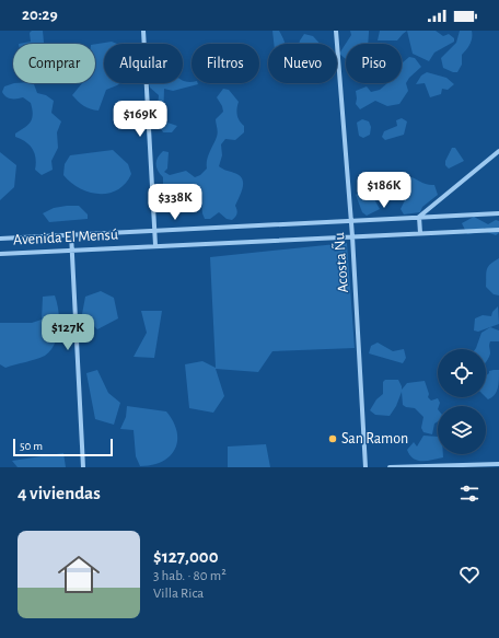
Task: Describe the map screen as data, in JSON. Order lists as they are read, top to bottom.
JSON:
{
  "streets": {
    "street": ["Avenida El Mensú", "Acosta Ñu"]
  },
  "crossings": [
    ["Avenida El Mensú", "Acosta Ñu"]
  ],
  "places": ["San Ramon"],
  "scale_bar": "50 m",
  "page": {
    "status": "20:29",
    "chip": [
      "Comprar",
      "Alquilar",
      "Filtros",
      "Nuevo",
      "Piso"
    ],
    "price": [
      "$169K",
      "$186K",
      "$338K",
      "$127K"
    ],
    "scale": "50 m",
    "heading": "4 viviendas",
    "list": [
      {
        "name": "$127,000",
        "note": "3 hab. · 80 m² · Villa Rica"
      }
    ]
  }
}
